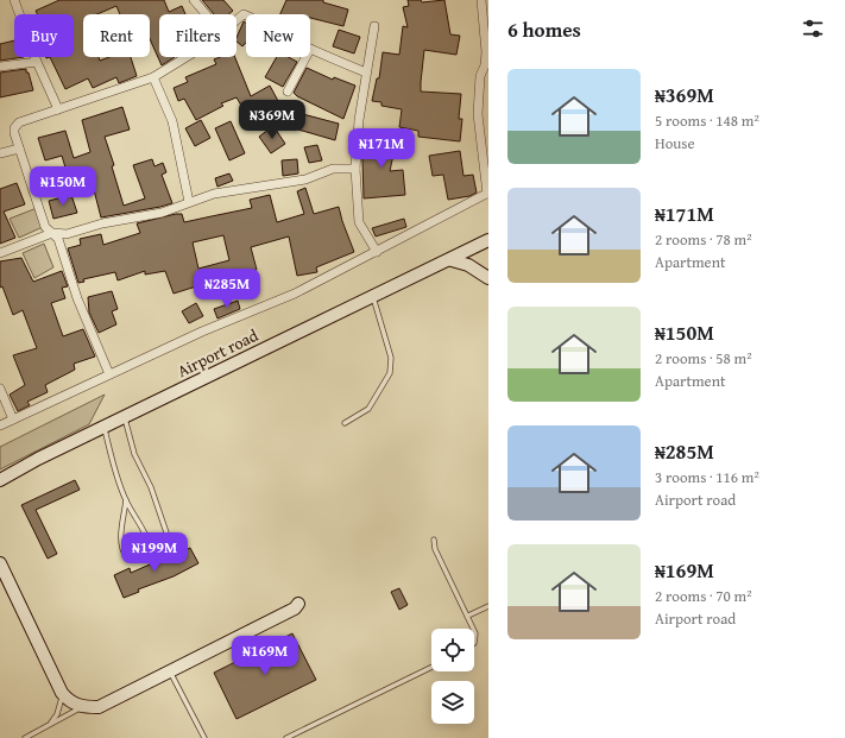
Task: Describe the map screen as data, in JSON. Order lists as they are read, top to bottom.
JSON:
{
  "streets": {
    "main road": ["Airport road"]
  },
  "page": {
    "heading": "6 homes",
    "chip": [
      "Buy",
      "Rent",
      "Filters",
      "New"
    ],
    "list": [
      {
        "name": "₦369M",
        "note": "5 rooms · 148 m² · House"
      },
      {
        "name": "₦171M",
        "note": "2 rooms · 78 m² · Apartment"
      },
      {
        "name": "₦150M",
        "note": "2 rooms · 58 m² · Apartment"
      },
      {
        "name": "₦285M",
        "note": "3 rooms · 116 m² · Airport road"
      },
      {
        "name": "₦169M",
        "note": "2 rooms · 70 m² · Airport road"
      }
    ],
    "price": [
      "₦369M",
      "₦171M",
      "₦150M",
      "₦285M",
      "₦199M",
      "₦169M"
    ]
  }
}
